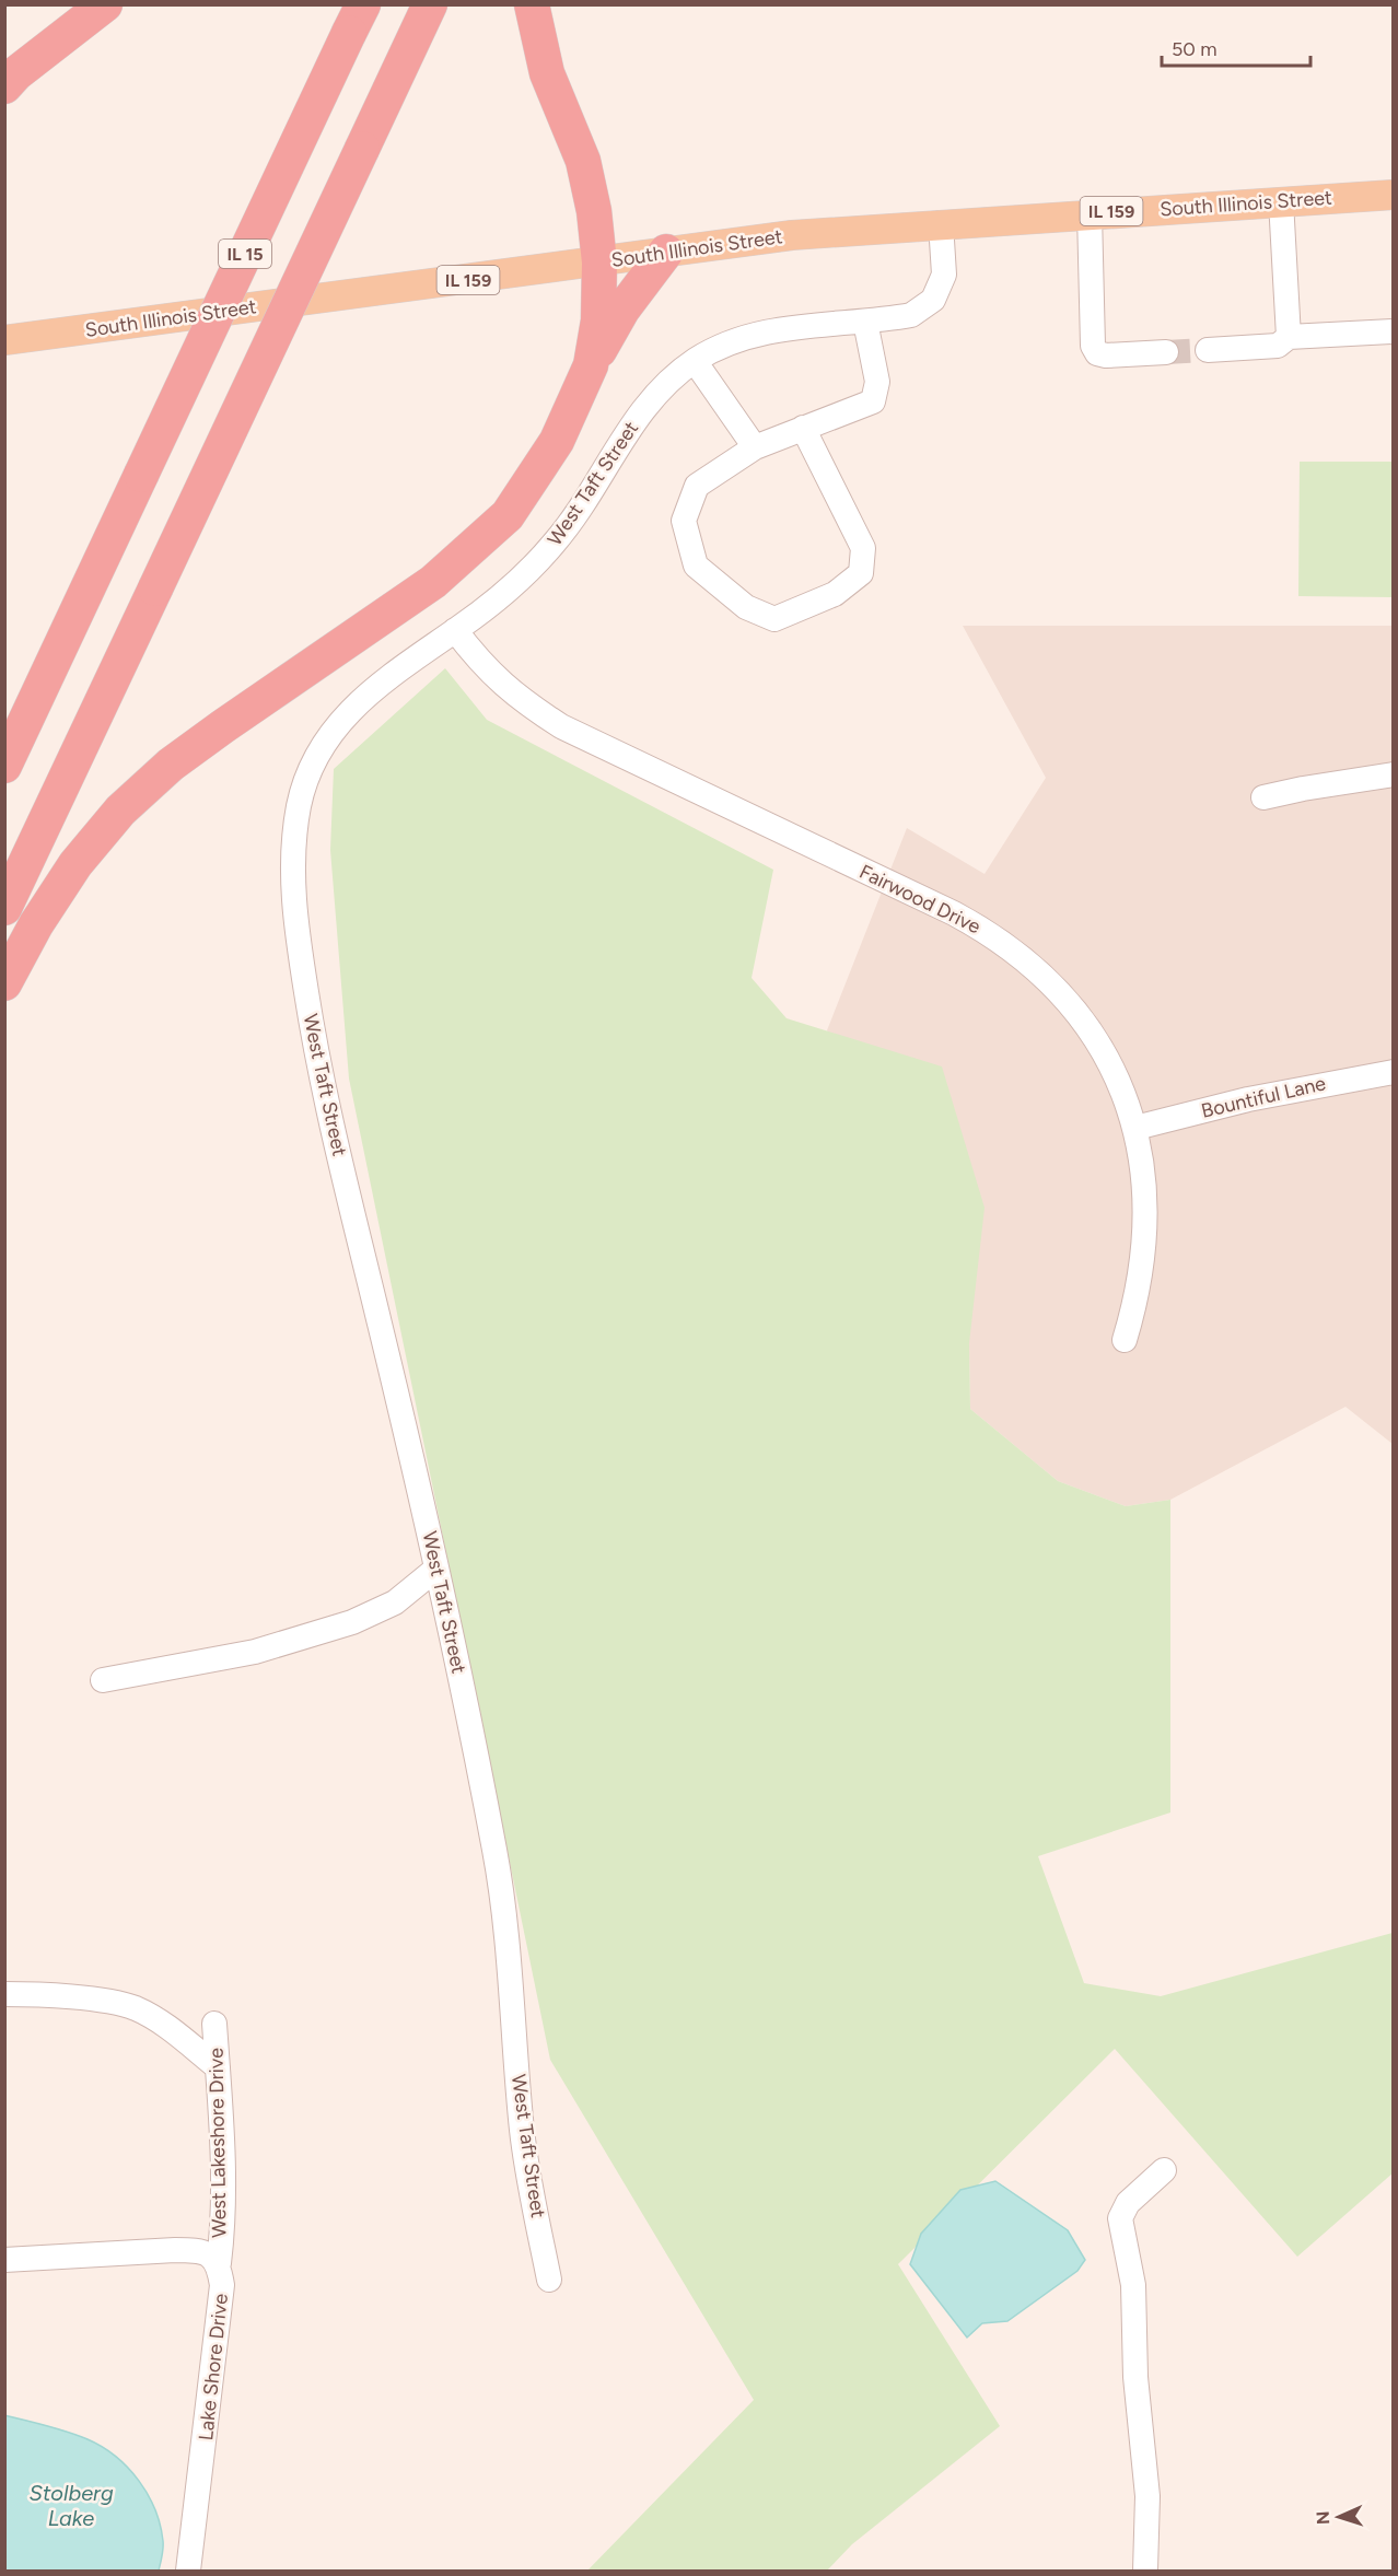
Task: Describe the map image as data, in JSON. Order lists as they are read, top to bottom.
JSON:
{
  "streets": {
    "highway": ["IL 15"],
    "main road": ["South Illinois Street", "IL 159"],
    "street": [
      "West Taft Street",
      "Fairwood Drive",
      "Bountiful Lane",
      "West Lakeshore Drive",
      "Lake Shore Drive"
    ]
  },
  "crossings": [
    ["South Illinois Street", "West Taft Street"],
    ["West Taft Street", "Fairwood Drive"],
    ["Fairwood Drive", "Bountiful Lane"],
    ["West Lakeshore Drive", "Lake Shore Drive"]
  ],
  "water": ["Stolberg Lake"],
  "scale_bar": "50 m",
  "north": "left"
}
